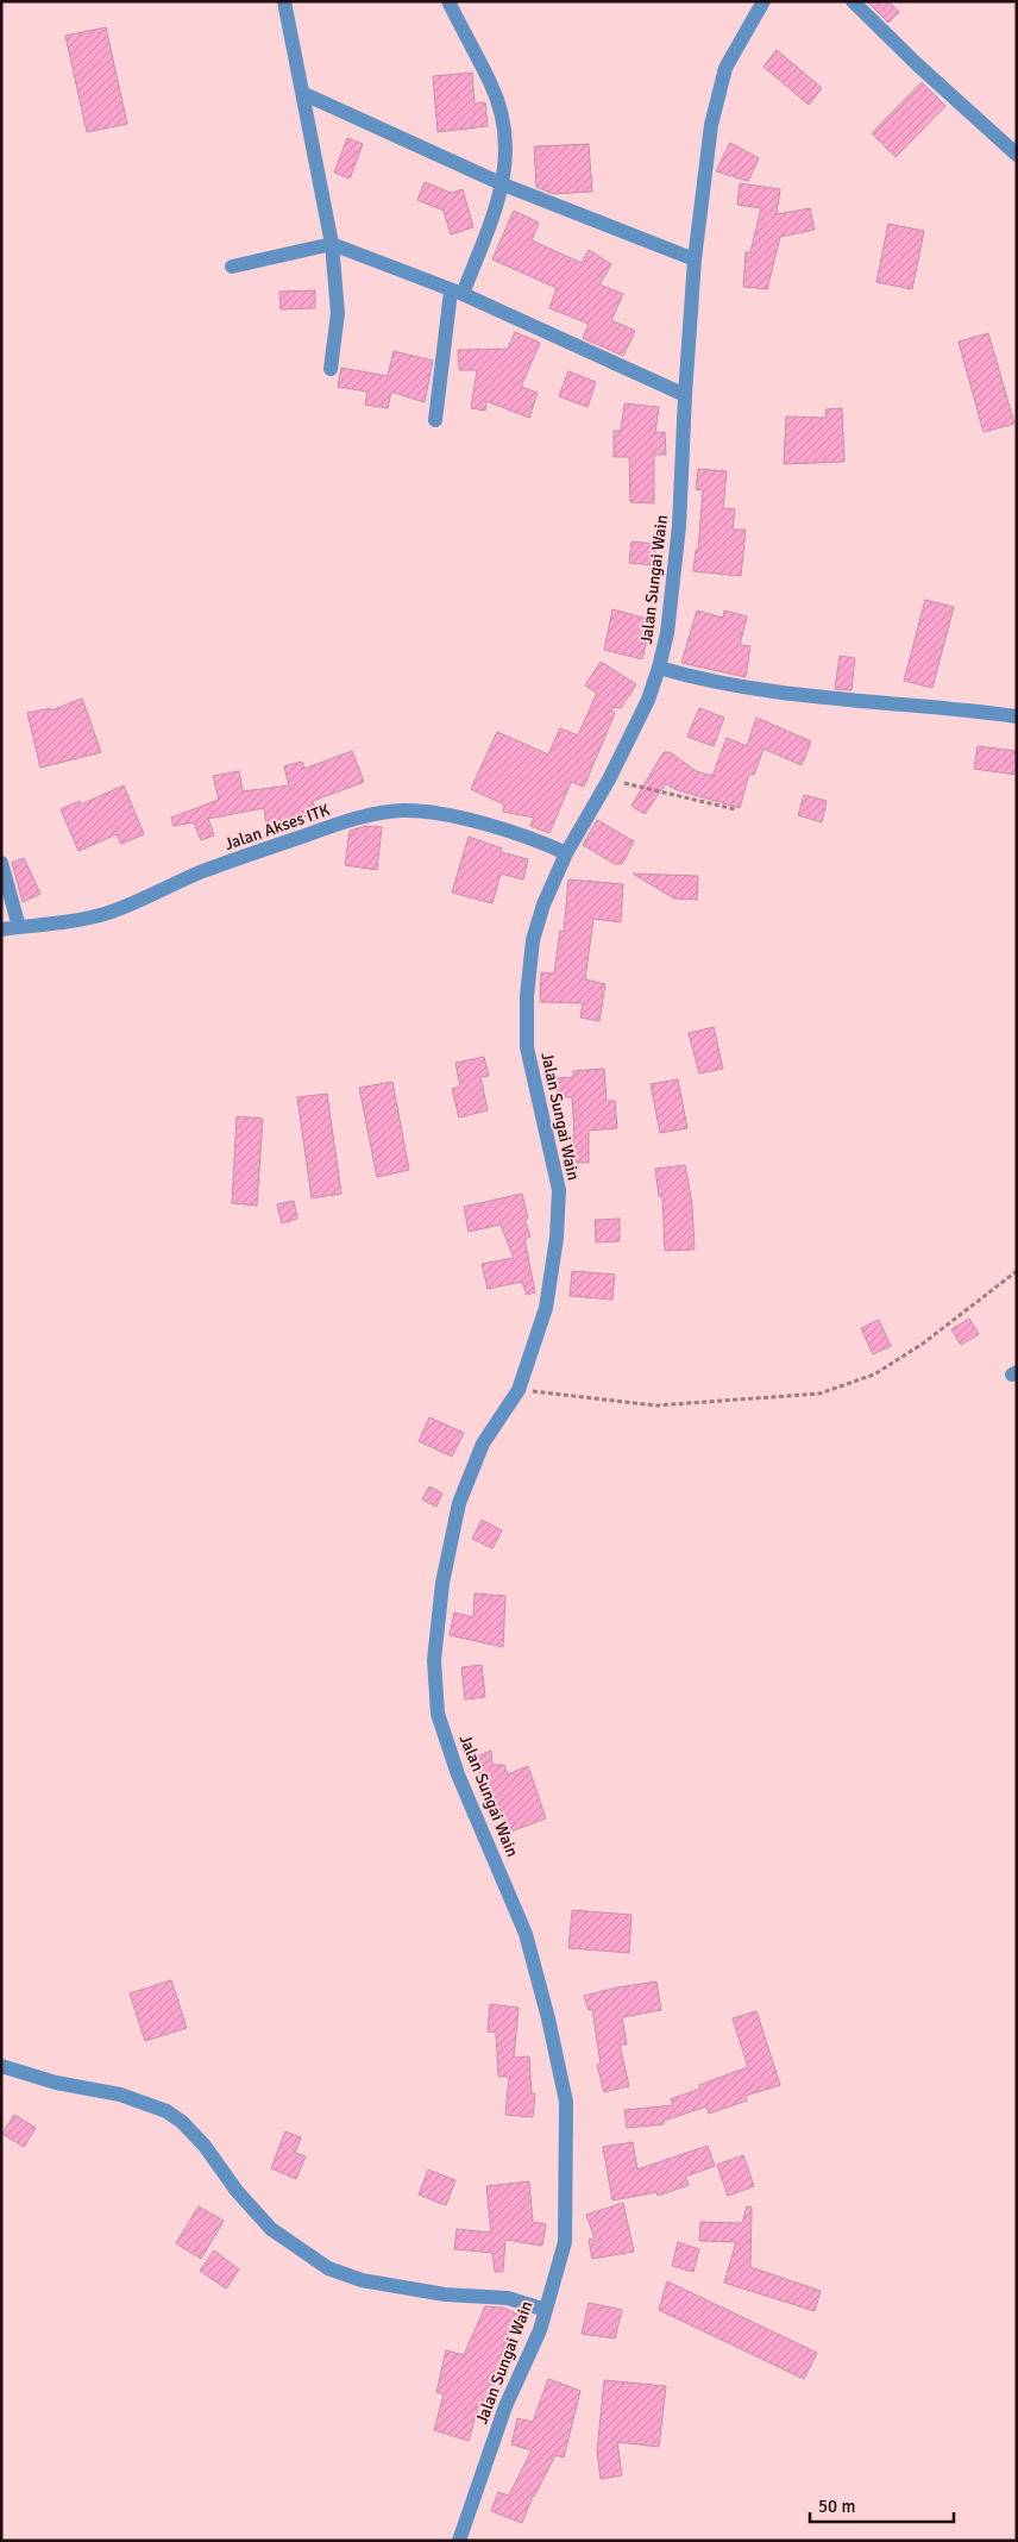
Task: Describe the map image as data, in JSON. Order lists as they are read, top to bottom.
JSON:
{
  "streets": {
    "street": ["Jalan Sungai Wain", "Jalan Akses ITK"]
  },
  "crossings": [
    ["Jalan Sungai Wain", "Jalan Akses ITK"]
  ],
  "scale_bar": "50 m"
}
